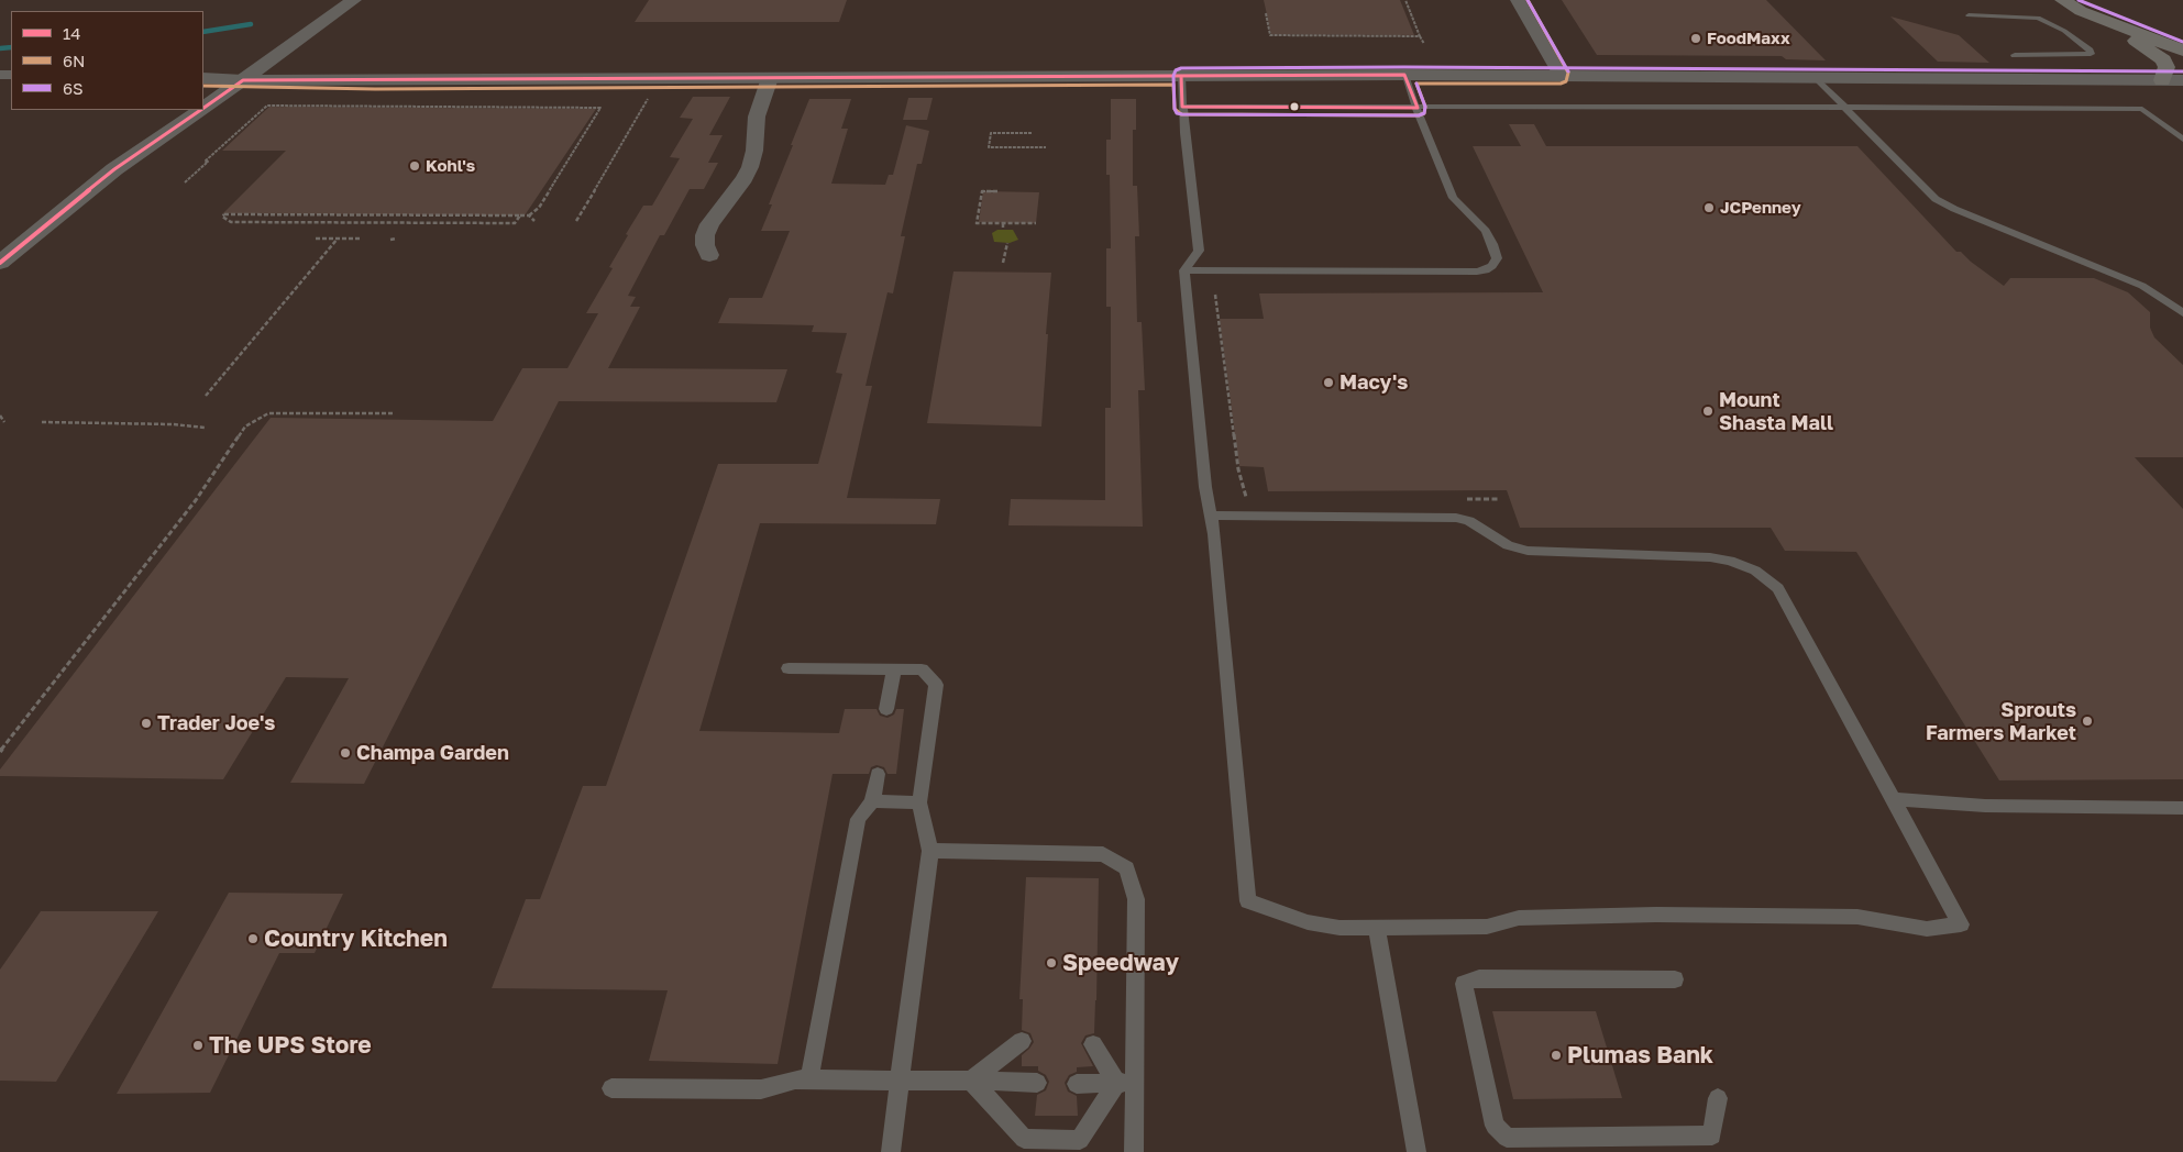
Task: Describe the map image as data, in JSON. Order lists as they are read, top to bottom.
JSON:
{
  "places": [
    "FoodMaxx",
    "Kohl's",
    "JCPenney",
    "Macy's",
    "Mount Shasta Mall",
    "Sprouts Farmers Market",
    "Trader Joe's",
    "Champa Garden",
    "Country Kitchen",
    "Speedway",
    "The UPS Store",
    "Plumas Bank"
  ],
  "lines": ["transit line 6N", "transit line 6S", "transit line 14"],
  "legend": ["14", "6N", "6S"]
}
